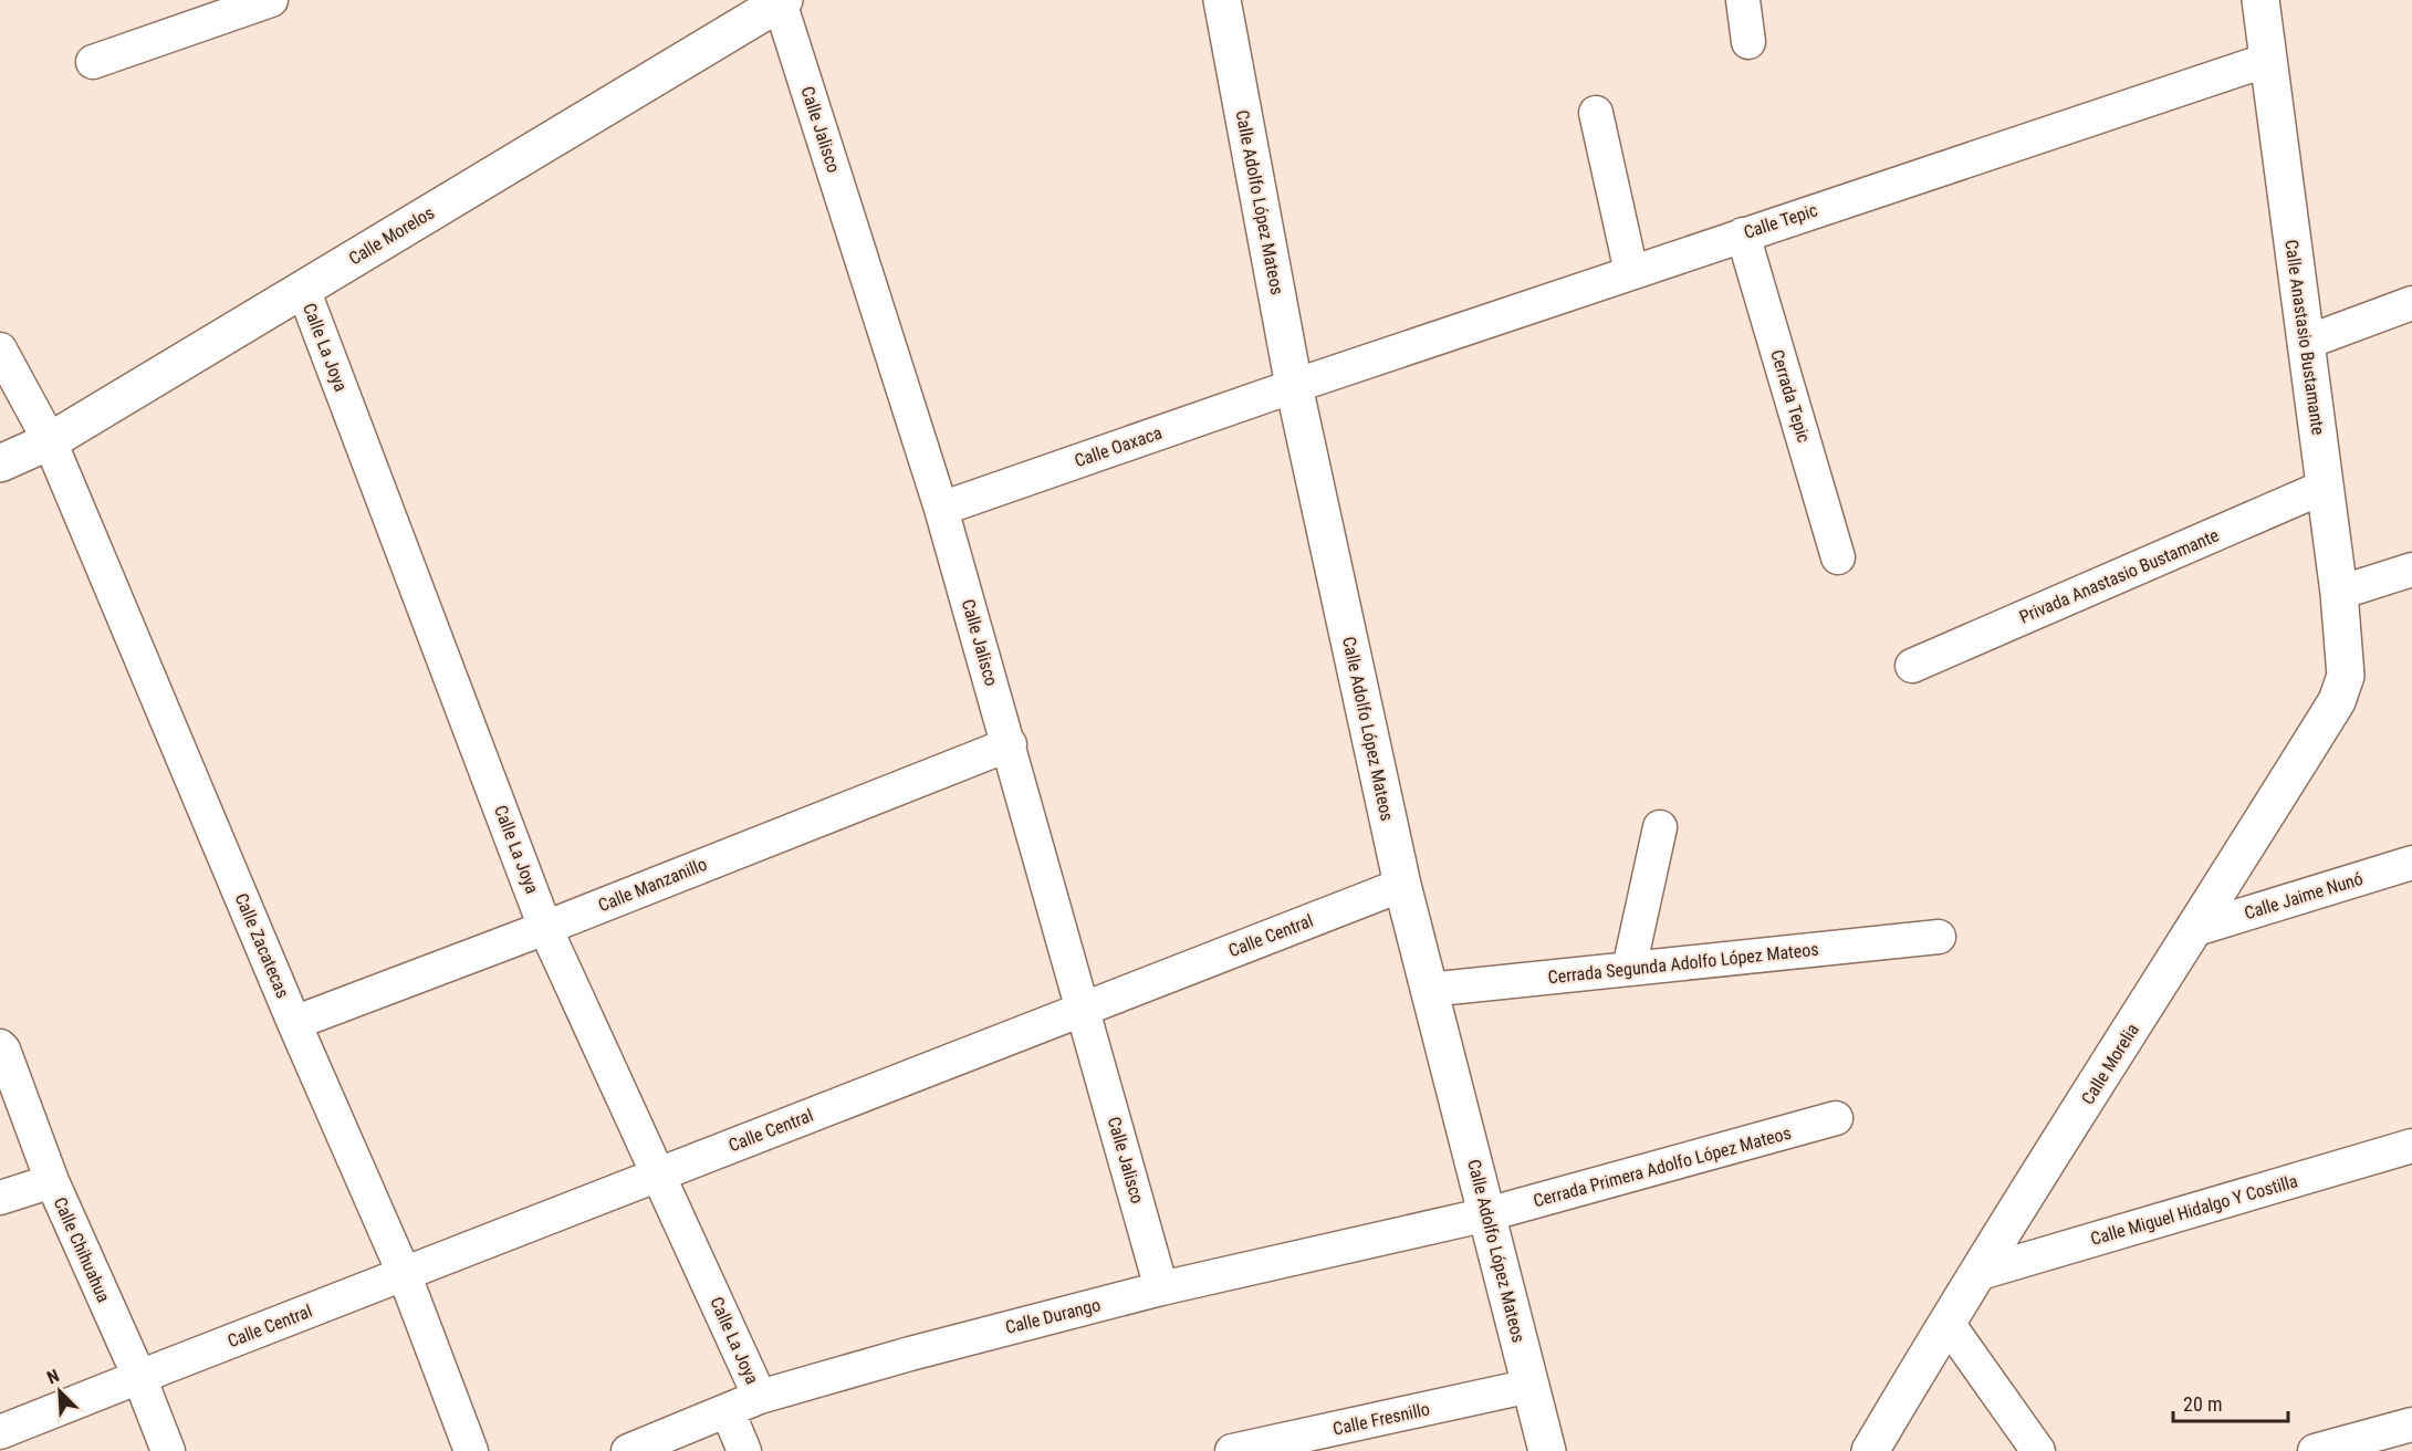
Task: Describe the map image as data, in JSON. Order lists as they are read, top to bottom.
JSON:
{
  "streets": {
    "street": [
      "Calle Jalisco",
      "Calle Adolfo López Mateos",
      "Calle Tepic",
      "Calle Morelos",
      "Calle Anastasio Bustamante",
      "Calle La Joya",
      "Cerrada Tepic",
      "Calle Oaxaca",
      "Privada Anastasio Bustamante",
      "Calle Manzanillo",
      "Calle Jaime Nunó",
      "Calle Central",
      "Calle Zacatecas",
      "Cerrada Segunda Adolfo López Mateos",
      "Calle Morelia",
      "Cerrada Primera Adolfo López Mateos",
      "Calle Miguel Hidalgo Y Costilla",
      "Calle Chihuahua",
      "Calle Durango",
      "Calle Fresnillo"
    ]
  },
  "crossings": [
    ["Calle Jalisco", "Calle Morelos"],
    ["Calle Jalisco", "Calle Oaxaca"],
    ["Calle Jalisco", "Calle Manzanillo"],
    ["Calle Jalisco", "Calle Central"],
    ["Calle Jalisco", "Calle Durango"],
    ["Calle Adolfo López Mateos", "Calle Tepic"],
    ["Calle Adolfo López Mateos", "Calle Oaxaca"],
    ["Calle Adolfo López Mateos", "Calle Central"],
    ["Calle Adolfo López Mateos", "Cerrada Segunda Adolfo López Mateos"],
    ["Calle Adolfo López Mateos", "Cerrada Primera Adolfo López Mateos"],
    ["Calle Adolfo López Mateos", "Calle Durango"],
    ["Calle Adolfo López Mateos", "Calle Fresnillo"],
    ["Calle Tepic", "Calle Anastasio Bustamante"],
    ["Calle Tepic", "Cerrada Tepic"],
    ["Calle Tepic", "Calle Oaxaca"],
    ["Calle Morelos", "Calle La Joya"],
    ["Calle Morelos", "Calle Zacatecas"],
    ["Calle Anastasio Bustamante", "Privada Anastasio Bustamante"],
    ["Calle Anastasio Bustamante", "Calle Morelia"],
    ["Calle La Joya", "Calle Manzanillo"],
    ["Calle La Joya", "Calle Central"],
    ["Calle La Joya", "Calle Durango"],
    ["Calle Manzanillo", "Calle Zacatecas"],
    ["Calle Jaime Nunó", "Calle Morelia"],
    ["Calle Central", "Calle Zacatecas"],
    ["Calle Central", "Calle Chihuahua"],
    ["Calle Morelia", "Calle Miguel Hidalgo Y Costilla"],
    ["Cerrada Primera Adolfo López Mateos", "Calle Durango"]
  ],
  "scale_bar": "20 m",
  "north": "top left"
}
